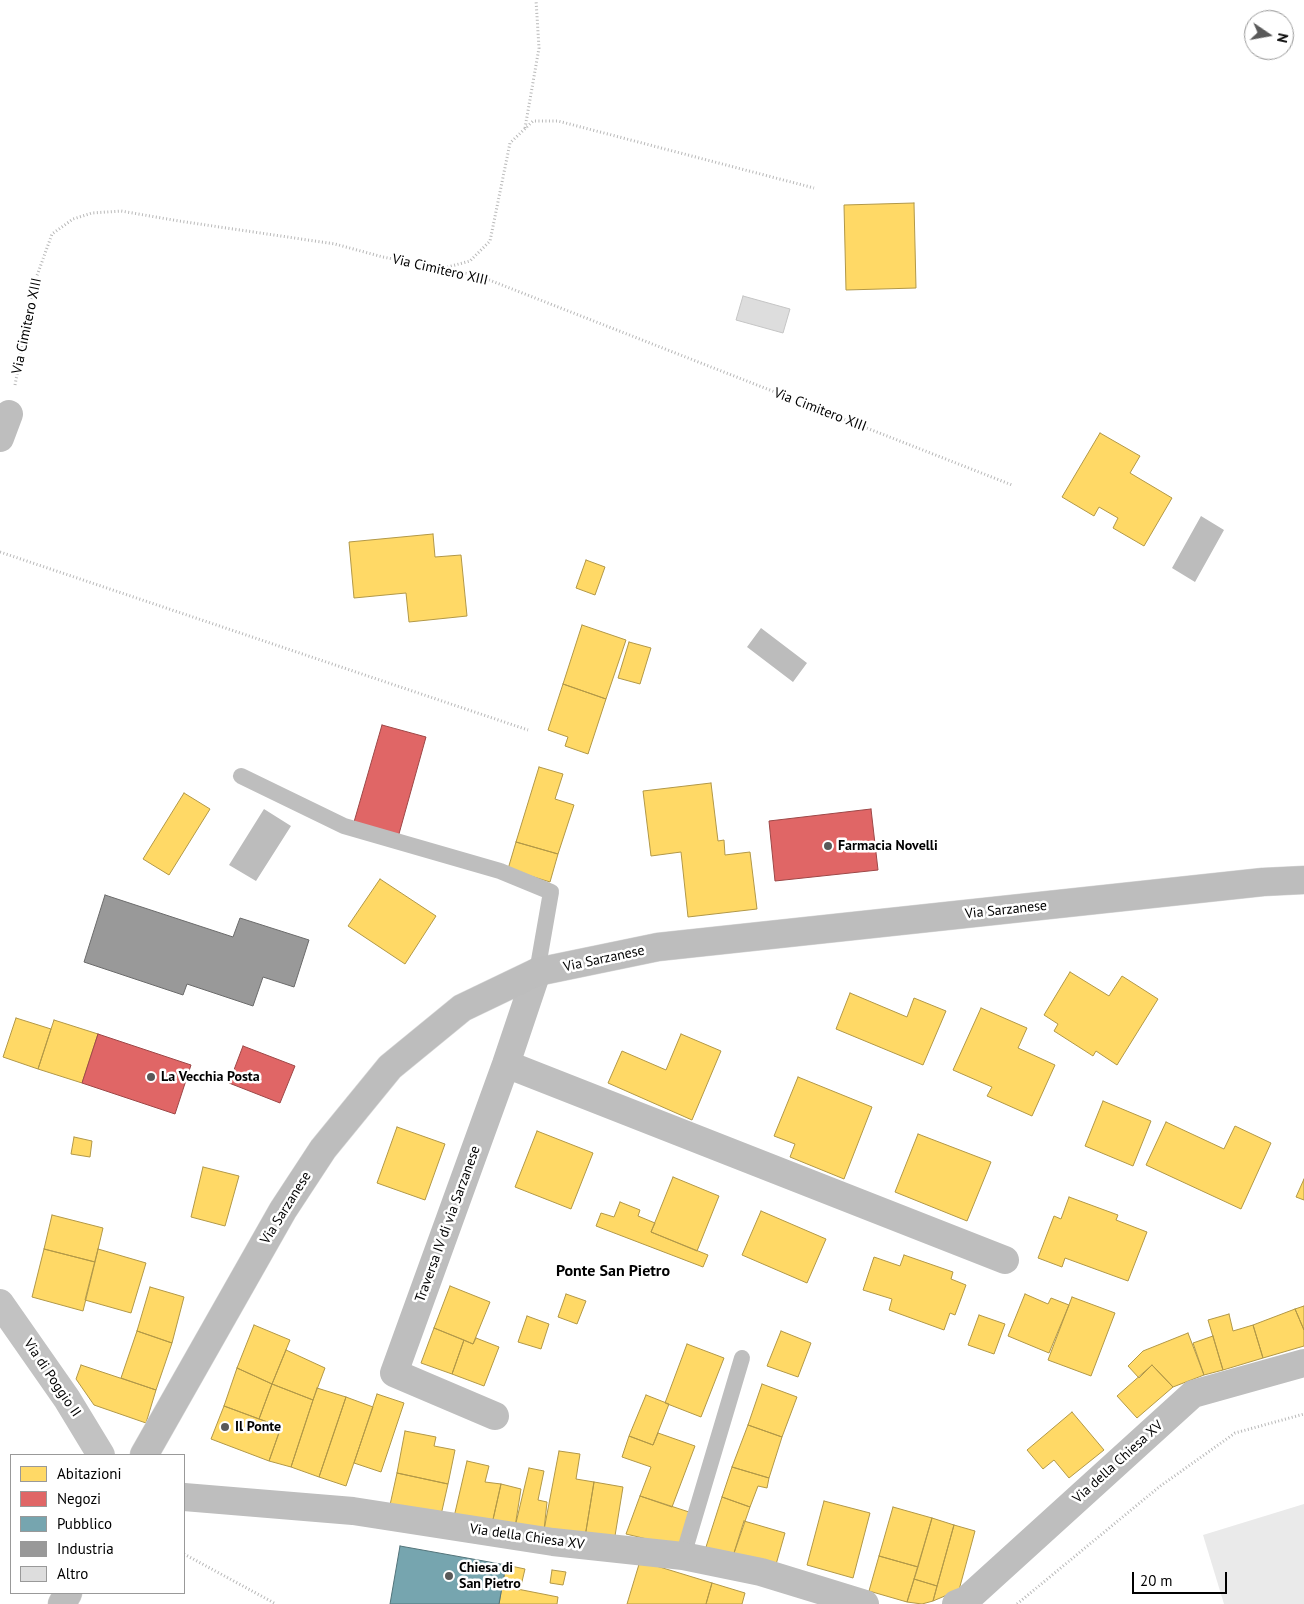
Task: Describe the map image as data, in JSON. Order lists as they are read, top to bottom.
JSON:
{
  "streets": {
    "main road": ["Via Sarzanese", "Via di Poggio II"],
    "street": ["Traversa IV di via Sarzanese", "Via della Chiesa XV"],
    "path": ["Via Cimitero XIII"]
  },
  "crossings": [
    ["Via Sarzanese", "Traversa IV di via Sarzanese"]
  ],
  "districts": ["Ponte San Pietro"],
  "places": [
    "Farmacia Novelli",
    "La Vecchia Posta",
    "Il Ponte",
    "Chiesa di San Pietro"
  ],
  "legend": [
    "Abitazioni",
    "Negozi",
    "Pubblico",
    "Industria",
    "Altro"
  ],
  "scale_bar": "20 m",
  "north": "right"
}
